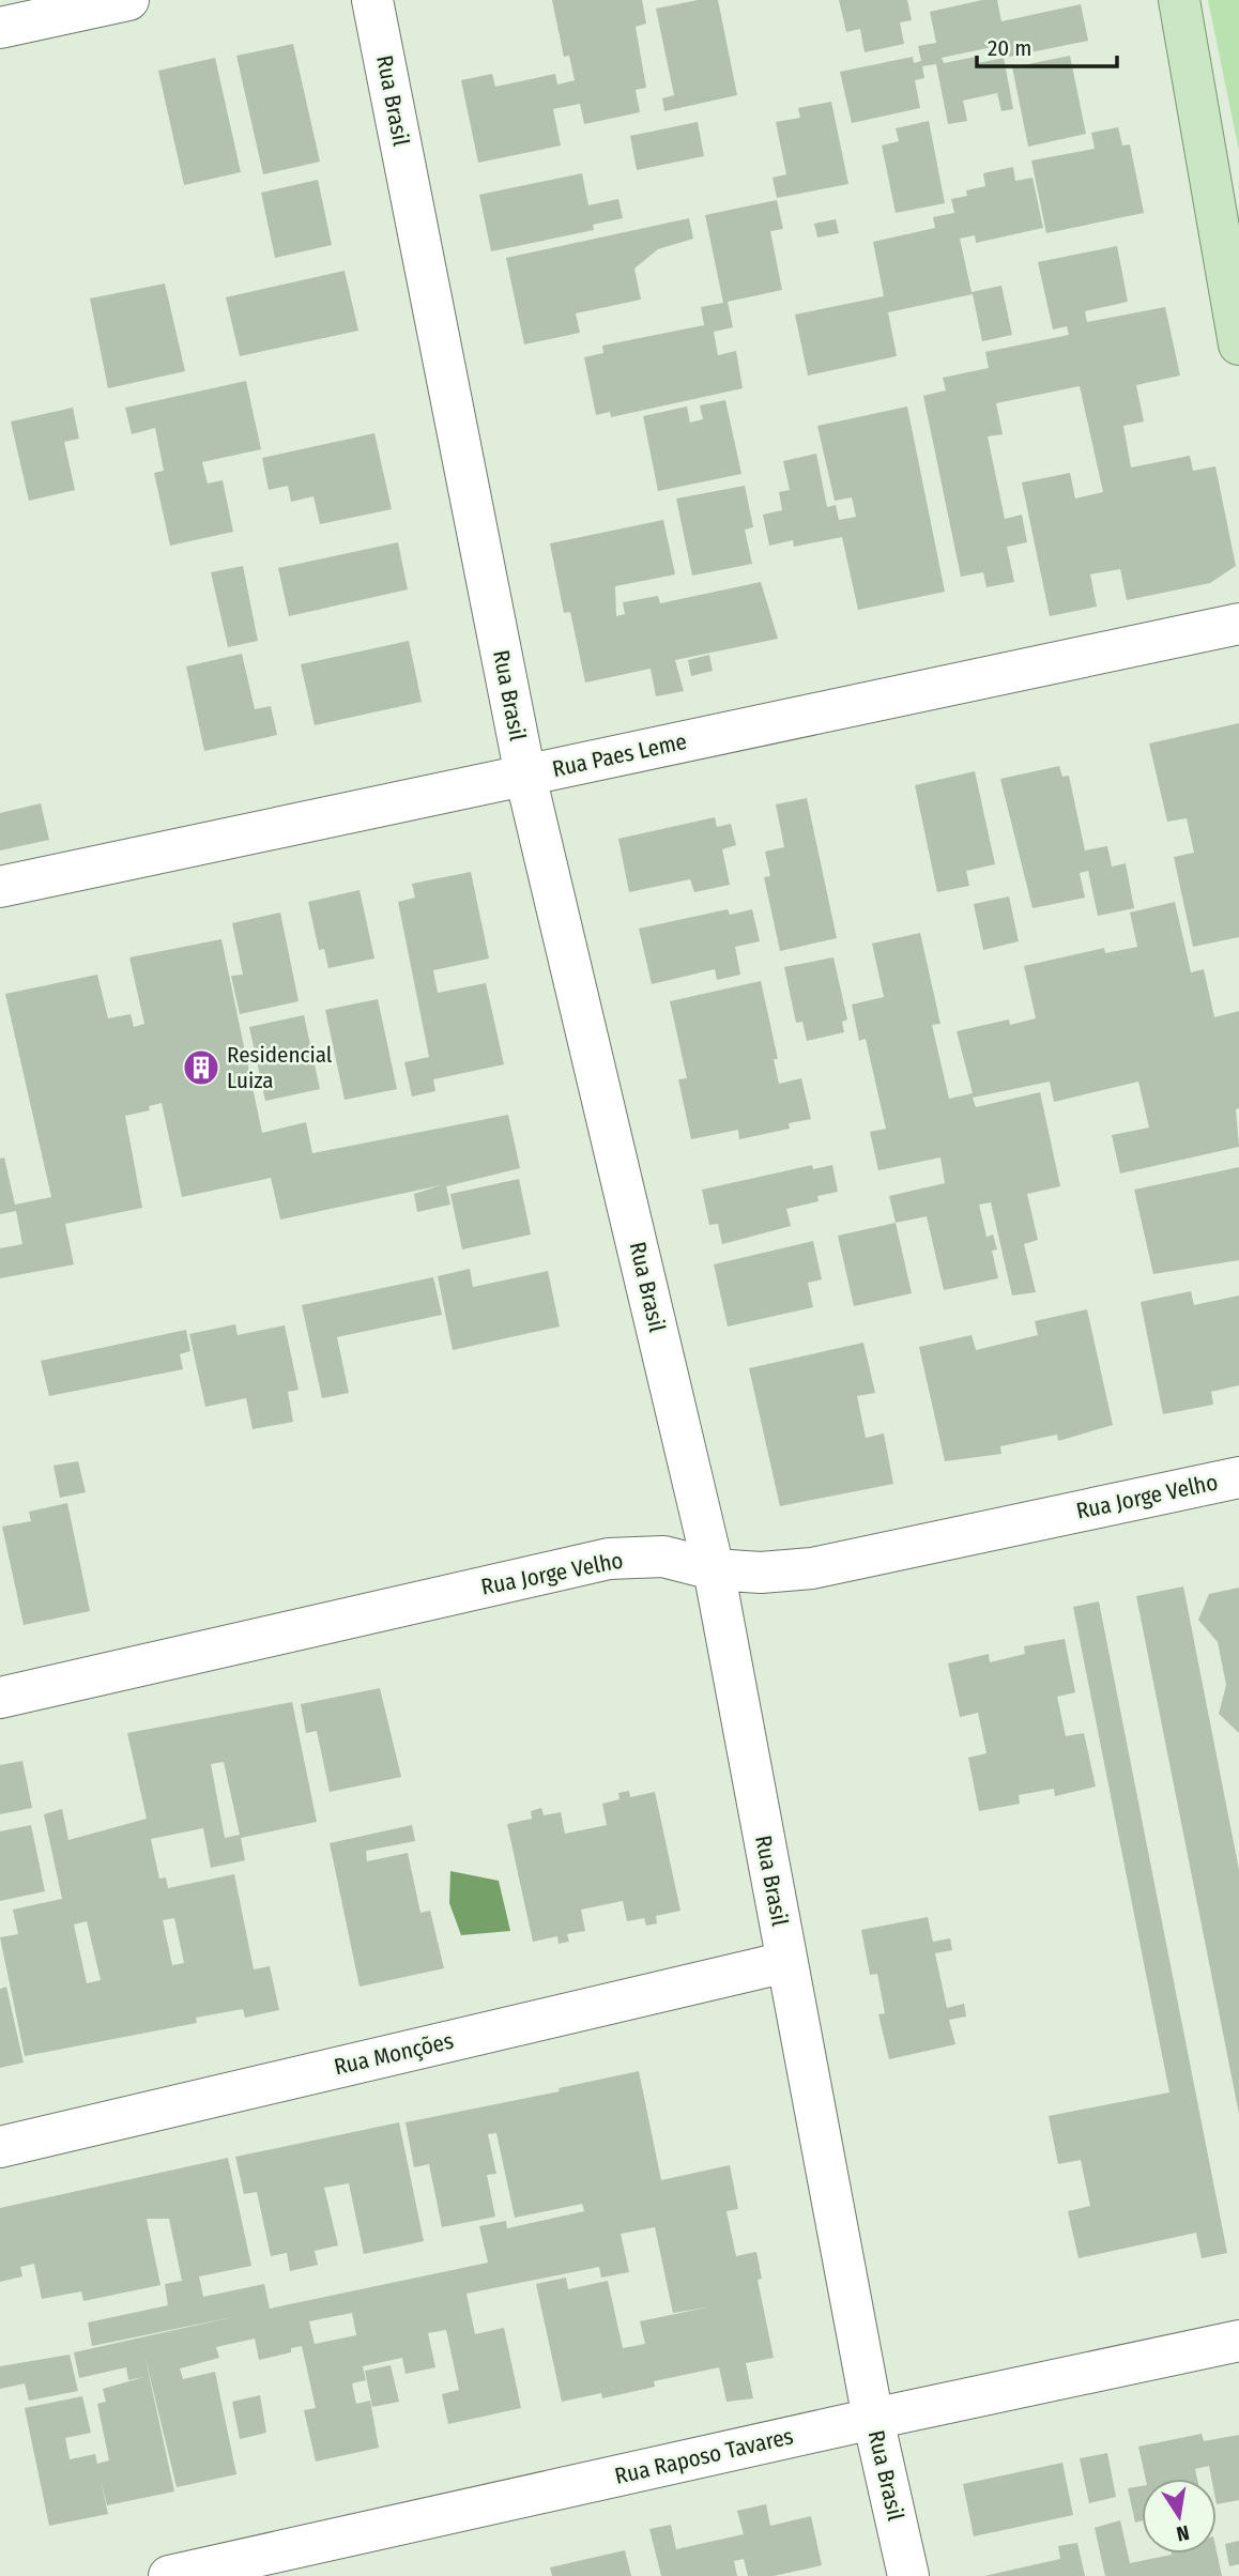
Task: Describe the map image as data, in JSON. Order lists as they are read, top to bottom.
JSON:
{
  "streets": {
    "street": [
      "Rua Brasil",
      "Rua Paes Leme",
      "Rua Jorge Velho",
      "Rua Monções",
      "Rua Raposo Tavares"
    ]
  },
  "crossings": [
    ["Rua Brasil", "Rua Paes Leme"],
    ["Rua Brasil", "Rua Jorge Velho"],
    ["Rua Brasil", "Rua Monções"],
    ["Rua Brasil", "Rua Raposo Tavares"]
  ],
  "places": {
    "building": ["Residencial Luiza"]
  },
  "scale_bar": "20 m",
  "north": "bottom"
}
